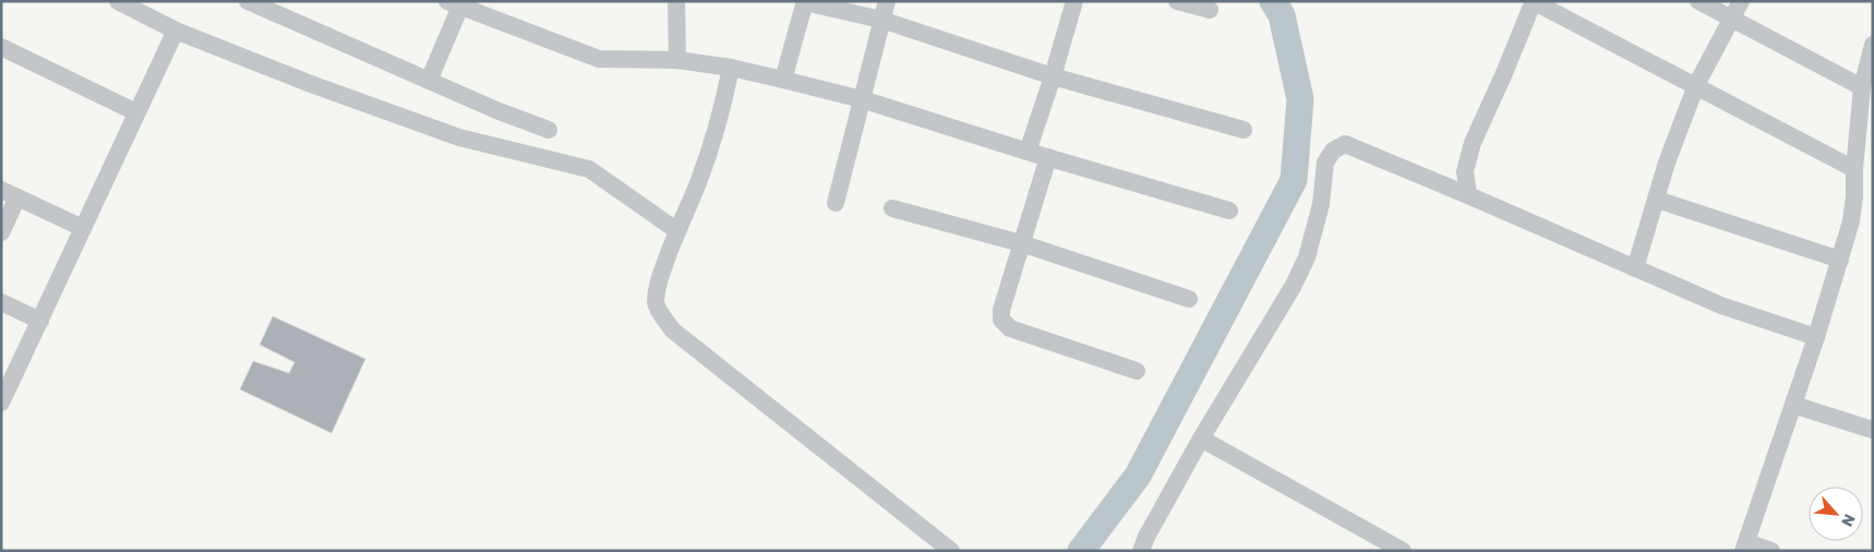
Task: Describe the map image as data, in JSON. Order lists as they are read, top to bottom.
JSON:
{
  "north": "bottom right"
}
